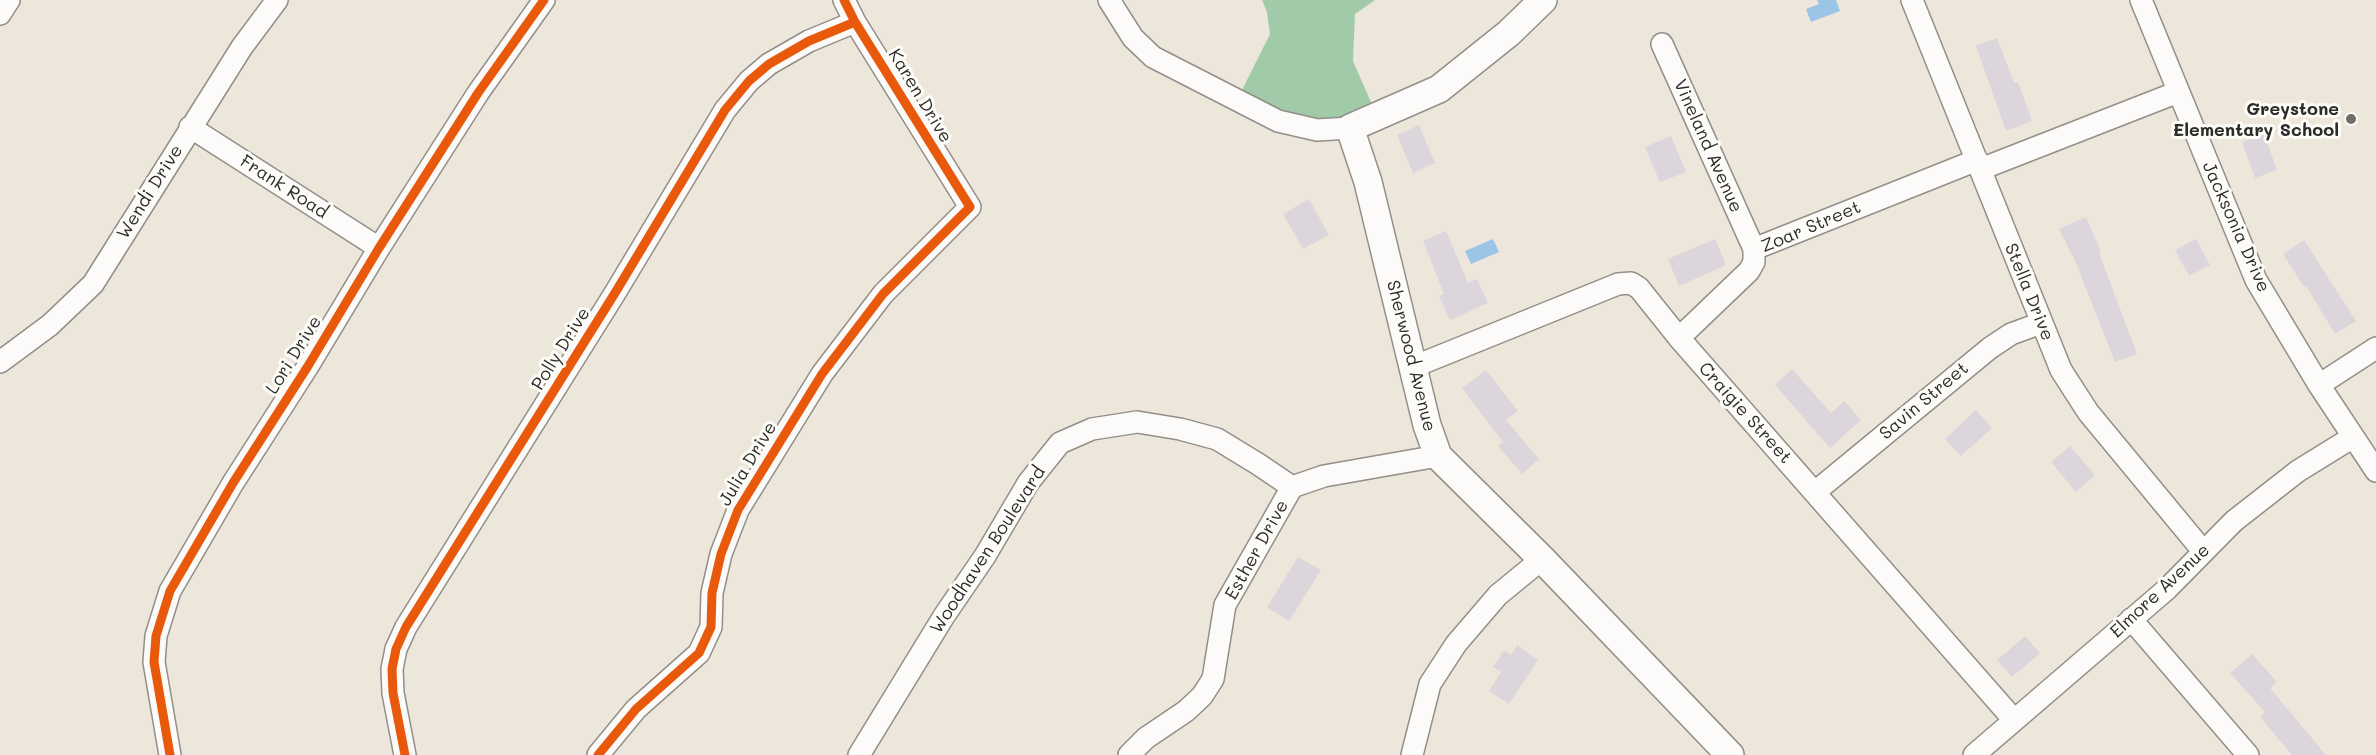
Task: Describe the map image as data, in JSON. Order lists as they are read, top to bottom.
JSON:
{
  "streets": {
    "street": [
      "Karen Drive",
      "Vineland Avenue",
      "Frank Road",
      "Wendi Drive",
      "Zoar Street",
      "Jacksonia Drive",
      "Stella Drive",
      "Polly Drive",
      "Lori Drive",
      "Sherwood Avenue",
      "Savin Street",
      "Craigie Street",
      "Julia Drive",
      "Woodhaven Boulevard",
      "Esther Drive",
      "Elmore Avenue"
    ]
  },
  "crossings": [
    ["Karen Drive", "Polly Drive"],
    ["Karen Drive", "Julia Drive"],
    ["Vineland Avenue", "Zoar Street"],
    ["Frank Road", "Wendi Drive"],
    ["Frank Road", "Lori Drive"],
    ["Zoar Street", "Jacksonia Drive"],
    ["Zoar Street", "Stella Drive"],
    ["Zoar Street", "Craigie Street"],
    ["Jacksonia Drive", "Elmore Avenue"],
    ["Stella Drive", "Savin Street"],
    ["Stella Drive", "Elmore Avenue"],
    ["Sherwood Avenue", "Craigie Street"],
    ["Savin Street", "Craigie Street"],
    ["Craigie Street", "Elmore Avenue"],
    ["Woodhaven Boulevard", "Esther Drive"]
  ],
  "places": ["Greystone Elementary School"]
}
